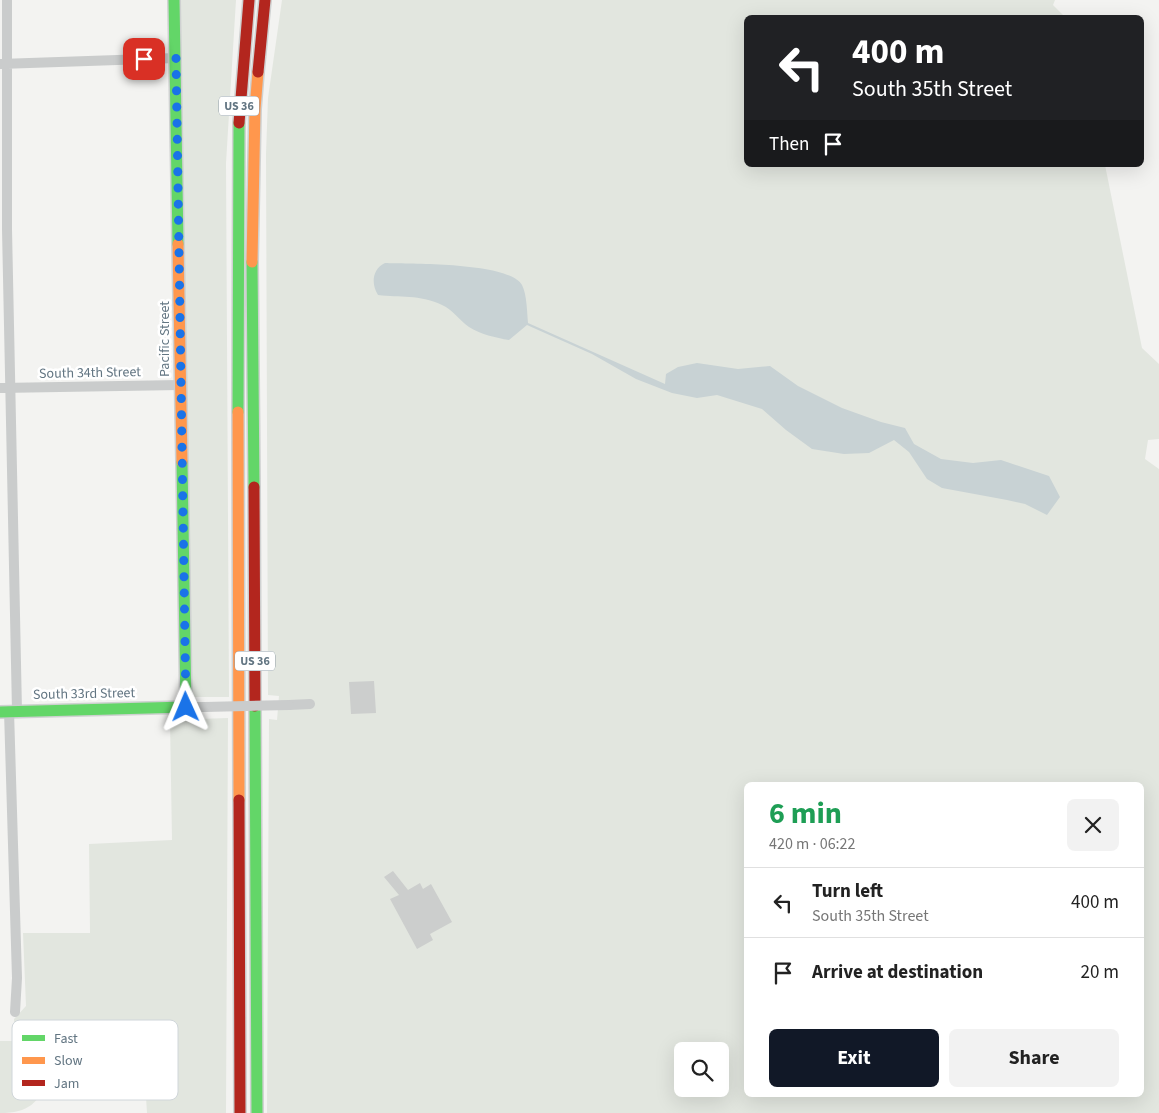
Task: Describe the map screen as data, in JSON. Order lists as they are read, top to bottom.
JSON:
{
  "streets": {
    "main road": ["US 36", "Pacific Street", "South 33rd Street"],
    "street": ["South 34th Street"]
  },
  "crossings": [
    ["Pacific Street", "South 34th Street"],
    ["Pacific Street", "South 33rd Street"]
  ],
  "legend": ["Fast", "Slow", "Jam"],
  "page": {
    "turn": ["400 m", "South 35th Street"],
    "then": "Then",
    "heading": ["6 min", "420 m · 06:22"],
    "list": [
      {
        "name": "Turn left",
        "note": "South 35th Street",
        "value": "400 m"
      },
      {
        "name": "Arrive at destination",
        "value": "20 m"
      }
    ],
    "buttons": ["Exit", "Share"]
  }
}
